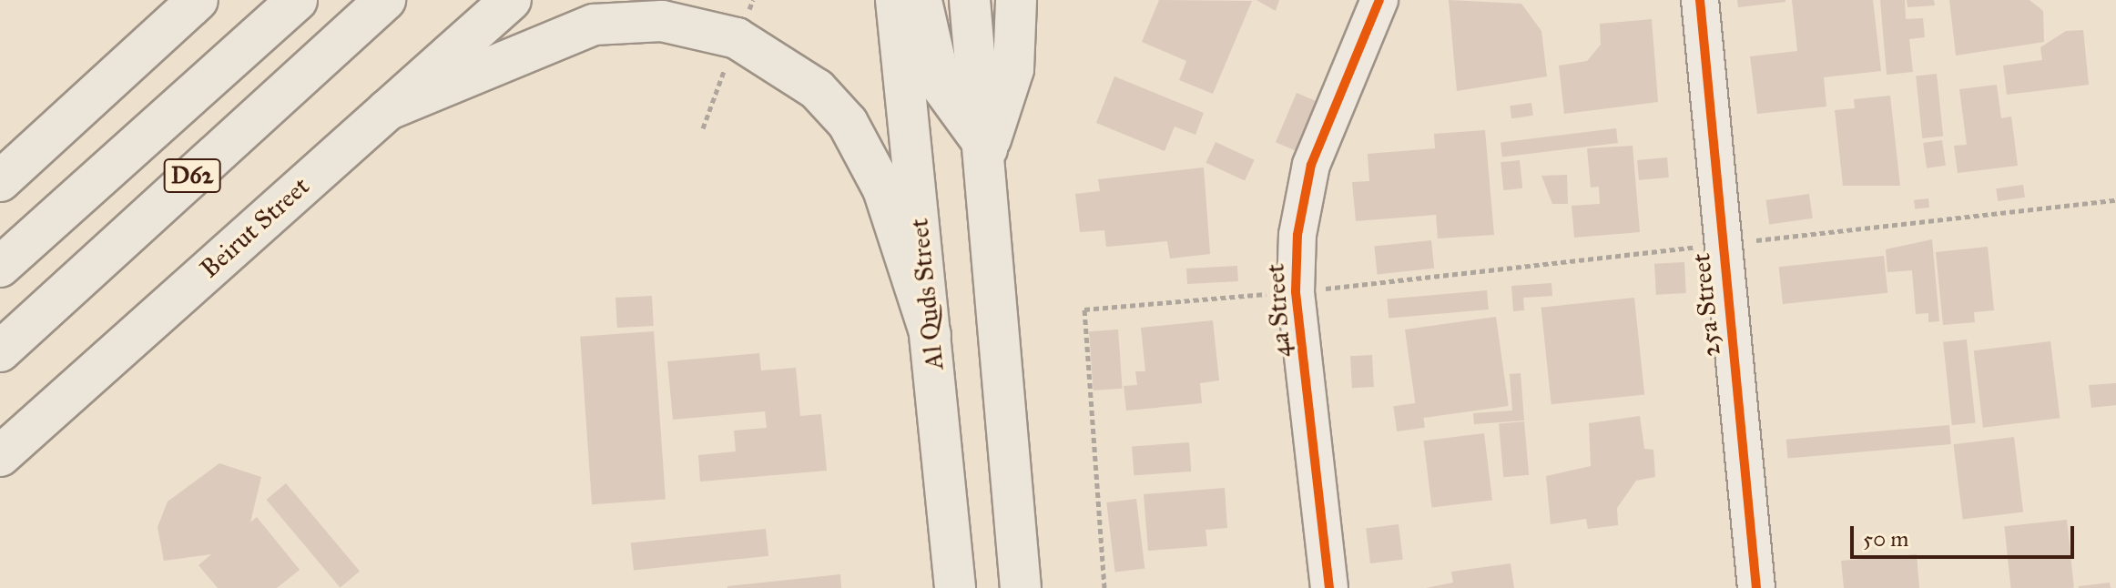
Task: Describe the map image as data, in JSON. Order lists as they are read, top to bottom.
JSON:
{
  "streets": {
    "main road": ["D62", "Beirut Street", "Al Quds Street"],
    "street": ["25a Street", "4a Street"]
  },
  "scale_bar": "50 m"
}
